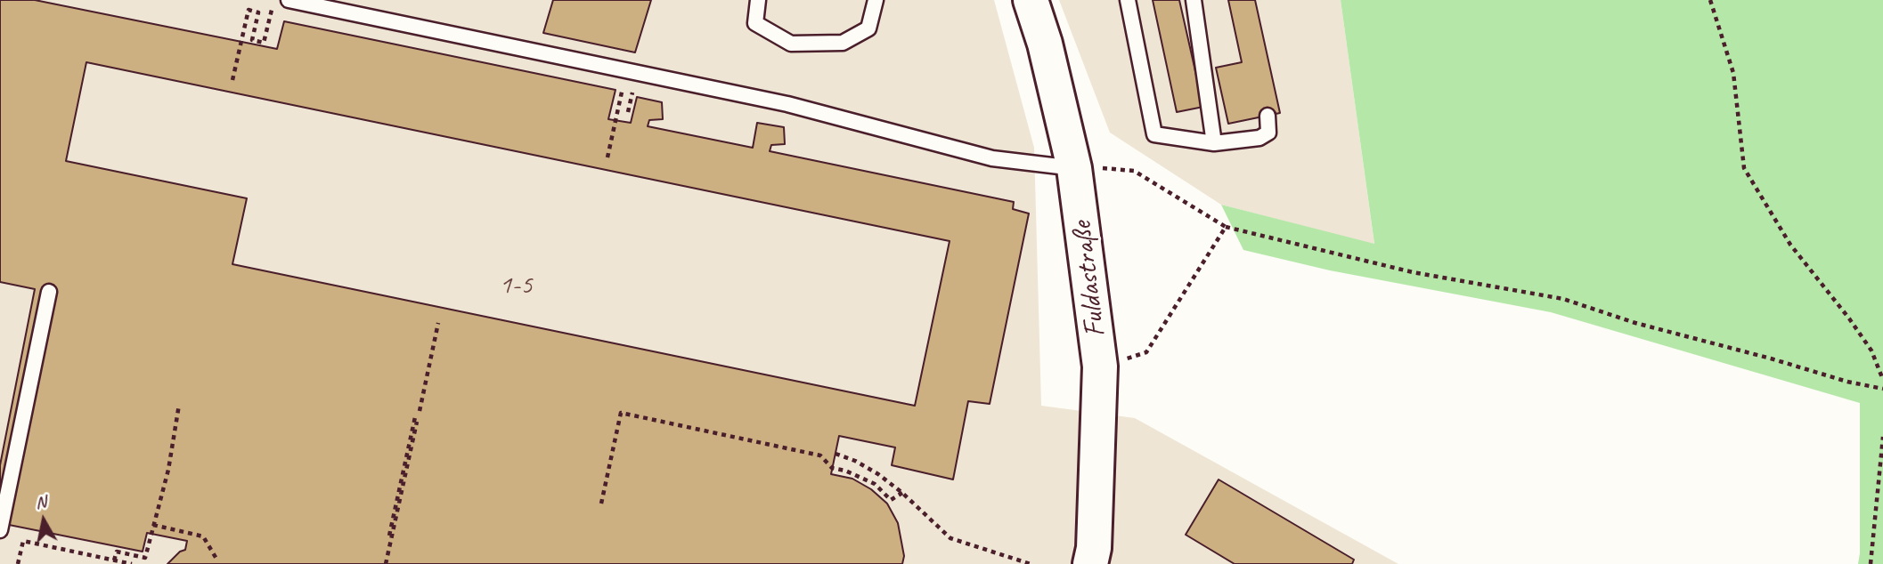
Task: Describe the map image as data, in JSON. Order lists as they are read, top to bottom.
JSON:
{
  "streets": {
    "street": ["Fuldastraße"]
  },
  "house_numbers": ["1-5"],
  "north": "top"
}
